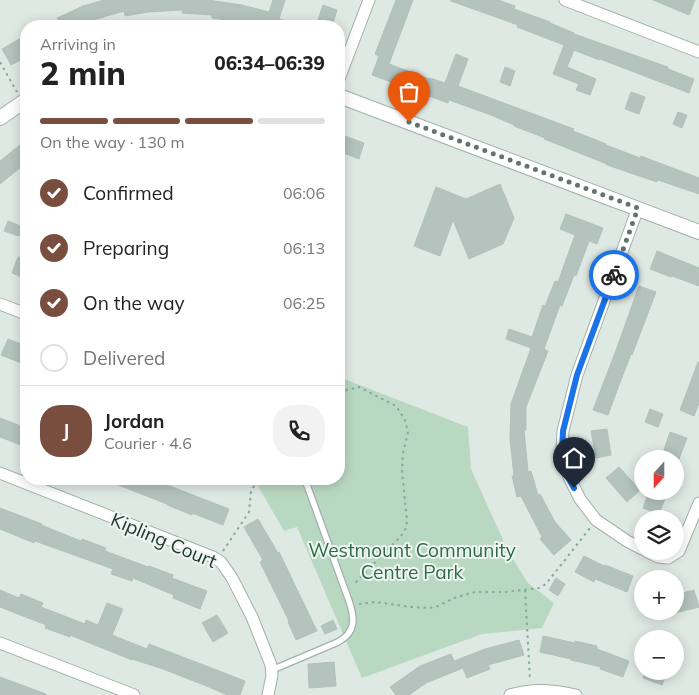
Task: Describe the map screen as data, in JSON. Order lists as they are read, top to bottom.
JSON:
{
  "streets": {
    "street": ["Kipling Court"]
  },
  "parks": ["Westmount Community Centre Park"],
  "north": "bottom",
  "page": {
    "heading": ["2 min", "Arriving in", "06:34–06:39"],
    "panel": ["Jordan", "Courier · 4.6"],
    "bar": "On the way · 130 m",
    "list": [
      ["Confirmed", "06:06"],
      ["Preparing", "06:13"],
      ["On the way", "06:25"],
      "Delivered"
    ],
    "round": "J",
    "map_buttons": ["+", "−"]
  }
}
